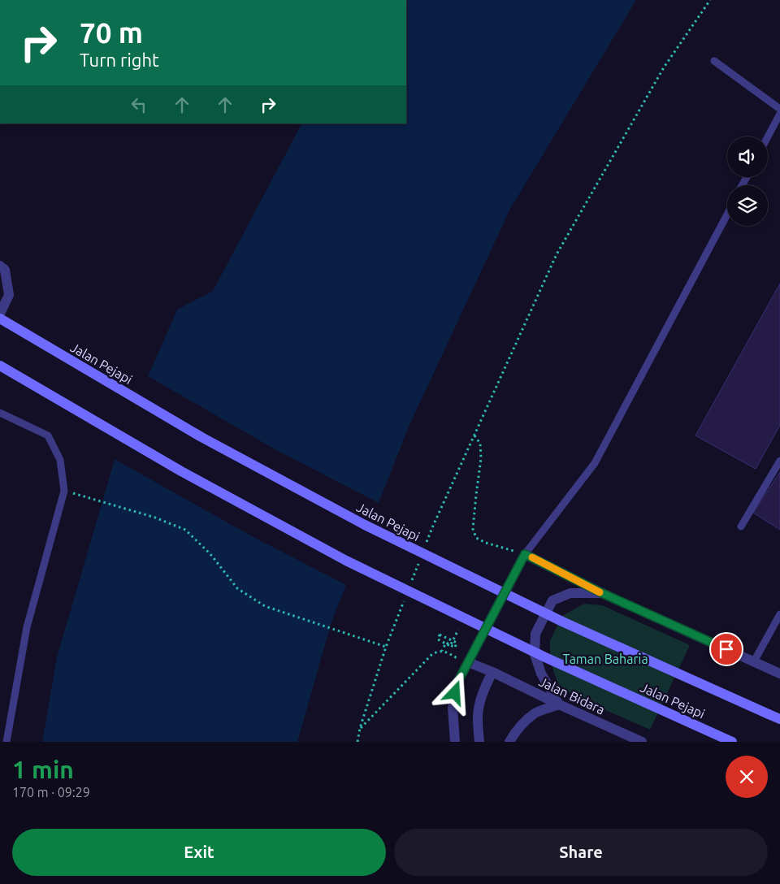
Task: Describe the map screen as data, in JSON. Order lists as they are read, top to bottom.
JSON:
{
  "streets": {
    "main road": ["Jalan Pejapi"],
    "street": ["Jalan Bidara"]
  },
  "parks": ["Taman Baharia"],
  "page": {
    "turn": ["70 m", "Turn right"],
    "heading": ["1 min", "170 m · 09:29"],
    "buttons": ["Exit", "Share"]
  }
}
